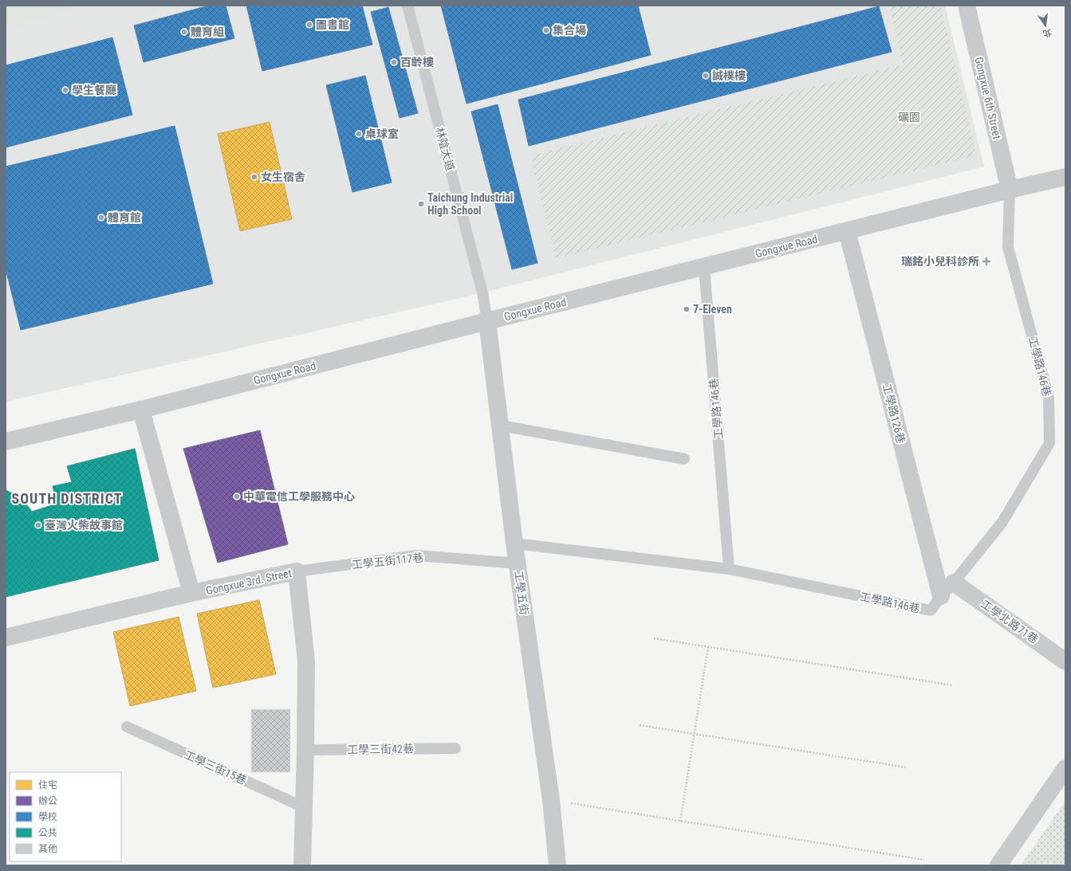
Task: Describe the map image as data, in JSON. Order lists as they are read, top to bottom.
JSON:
{
  "streets": {
    "street": [
      "Gongxue 6th Street",
      "Gongxue Road",
      "工學路126巷",
      "Gongxue 3rd. Street",
      "工學五街",
      "工學北路71巷"
    ],
    "lane": [
      "林陰大道",
      "工學路146巷",
      "工學五街117巷",
      "工學三街42巷",
      "工學三街15巷"
    ]
  },
  "crossings": [
    ["Gongxue 6th Street", "Gongxue Road"],
    ["Gongxue 6th Street", "工學路146巷"],
    ["林陰大道", "Gongxue Road"],
    ["林陰大道", "工學五街"],
    ["Gongxue Road", "工學路146巷"],
    ["Gongxue Road", "工學路126巷"],
    ["Gongxue Road", "Gongxue 3rd. Street"],
    ["Gongxue Road", "工學五街"],
    ["工學路146巷", "工學路126巷"],
    ["工學路146巷", "工學北路71巷"],
    ["工學五街117巷", "Gongxue 3rd. Street"],
    ["工學五街117巷", "工學五街"],
    ["Gongxue 3rd. Street", "工學三街42巷"],
    ["Gongxue 3rd. Street", "工學三街15巷"]
  ],
  "districts": ["SOUTH DISTRICT"],
  "parks": ["礪園"],
  "places": {
    "other": [
      "圖書館",
      "集合場",
      "體育組",
      "百齡樓",
      "誠樸樓",
      "學生餐廳",
      "桌球室",
      "女生宿舍",
      "Taichung Industrial High School",
      "體育館",
      "7-Eleven",
      "中華電信工學服務中心",
      "臺灣火柴故事館"
    ],
    "health": ["瑞銘小兒科診所"]
  },
  "legend": [
    "住宅",
    "辦公",
    "學校",
    "公共",
    "其他"
  ],
  "north": "bottom"
}
